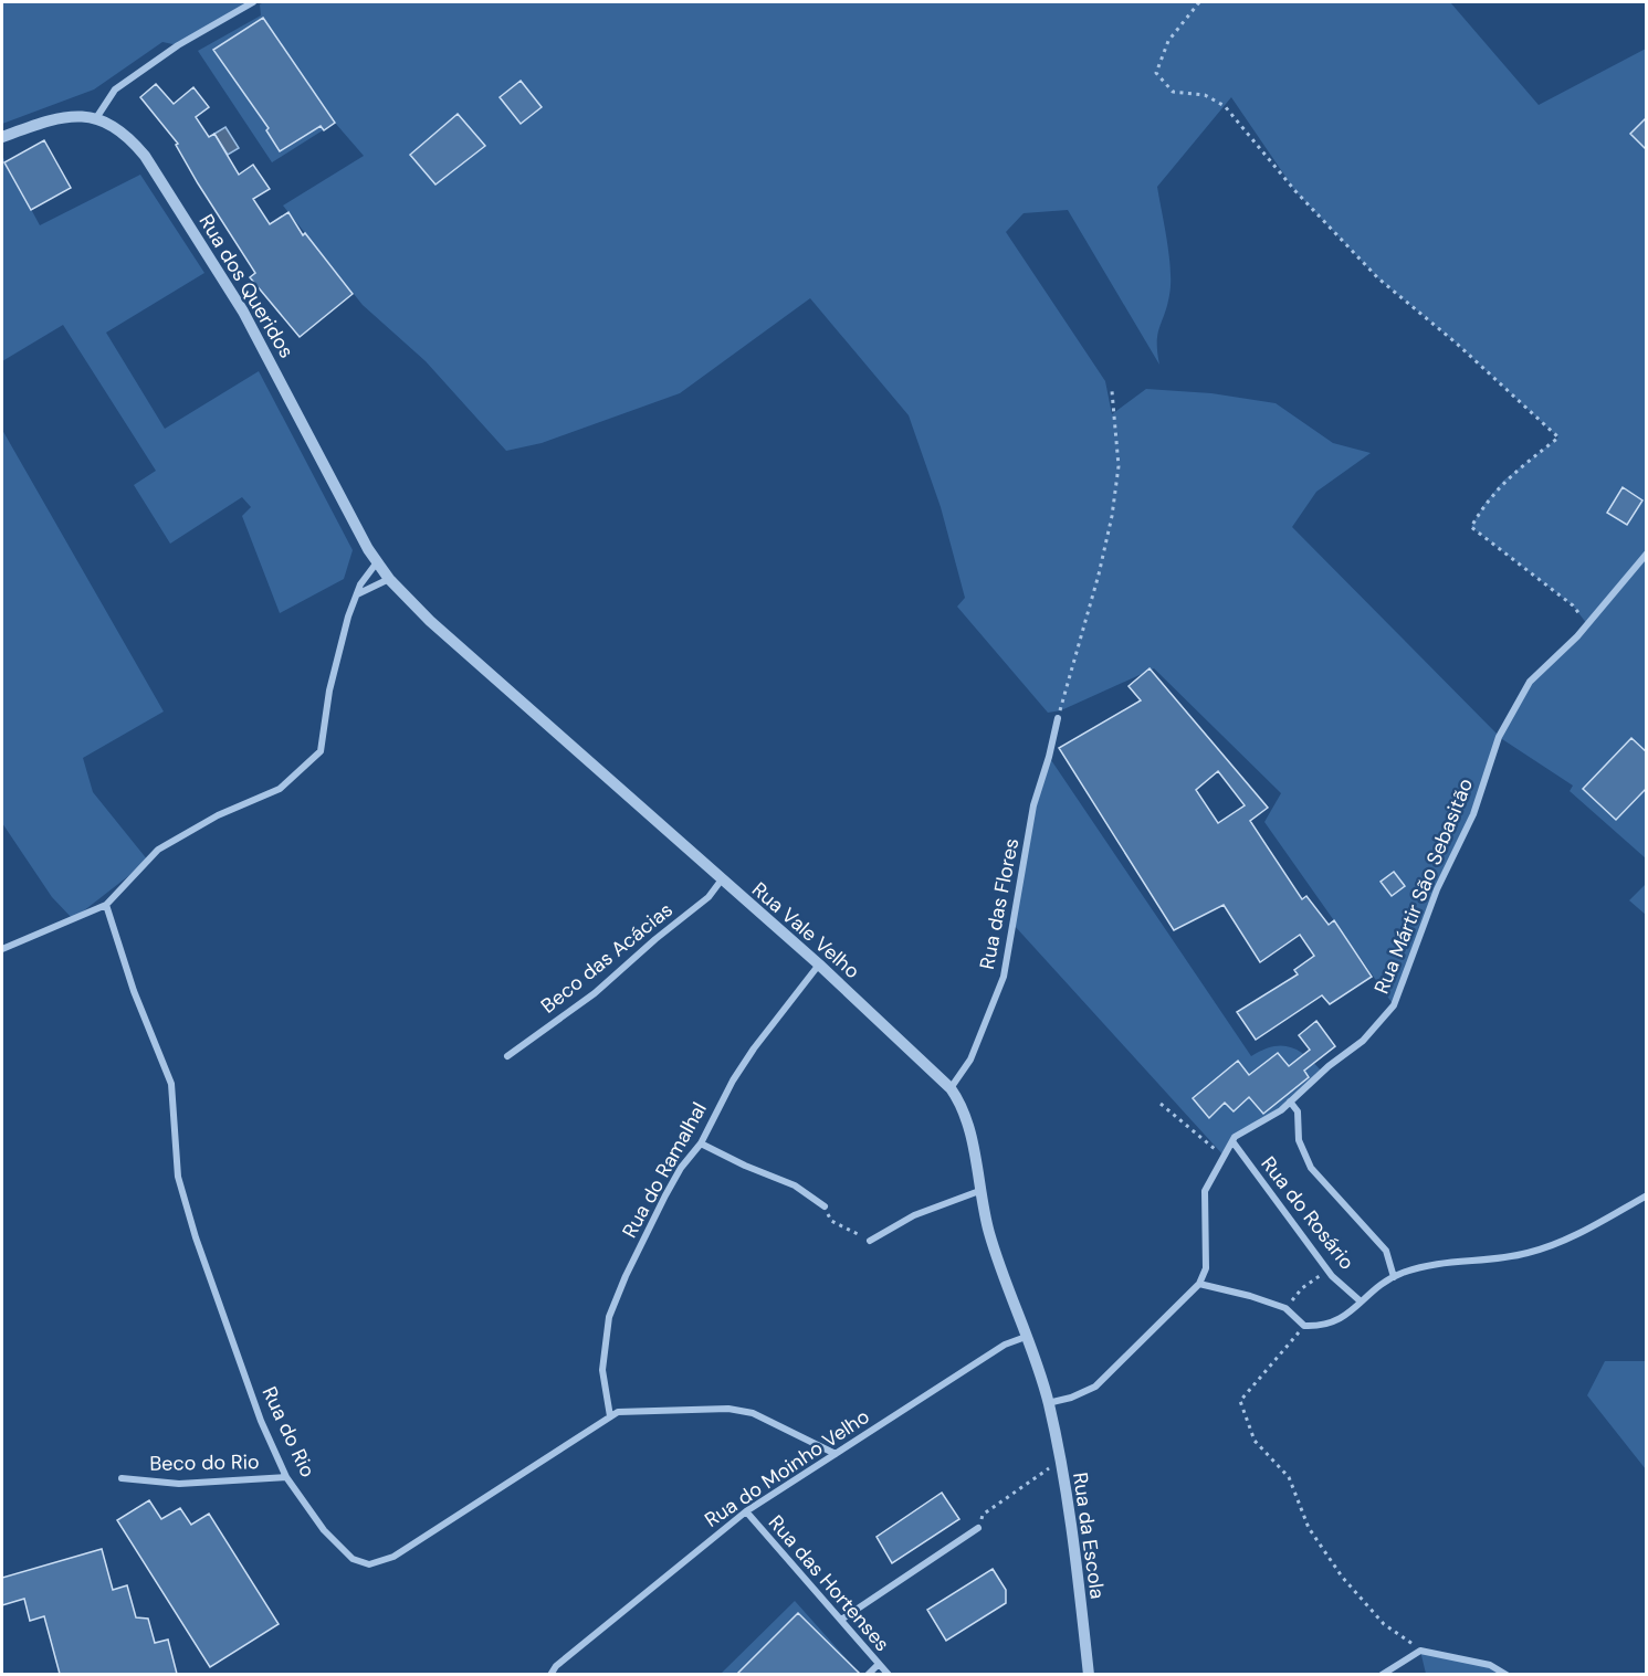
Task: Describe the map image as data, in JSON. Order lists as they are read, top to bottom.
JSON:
{
  "streets": {
    "street": [
      "Rua dos Queridos",
      "Rua Mártir São Sebasitão",
      "Rua das Flores",
      "Rua Vale Velho",
      "Beco das Acácias",
      "Rua do Ramalhal",
      "Rua do Rosário",
      "Rua do Rio",
      "Beco do Rio",
      "Rua do Moinho Velho",
      "Rua da Escola",
      "Rua das Hortenses"
    ]
  },
  "crossings": [
    ["Rua dos Queridos", "Rua Vale Velho"],
    ["Rua Mártir São Sebasitão", "Rua do Rosário"],
    ["Rua das Flores", "Rua Vale Velho"],
    ["Rua Vale Velho", "Beco das Acácias"],
    ["Rua Vale Velho", "Rua do Ramalhal"],
    ["Rua Vale Velho", "Rua do Moinho Velho"],
    ["Rua Vale Velho", "Rua da Escola"],
    ["Rua do Ramalhal", "Rua do Rio"],
    ["Rua do Rio", "Beco do Rio"],
    ["Rua do Rio", "Rua do Moinho Velho"],
    ["Rua do Moinho Velho", "Rua das Hortenses"]
  ]
}
